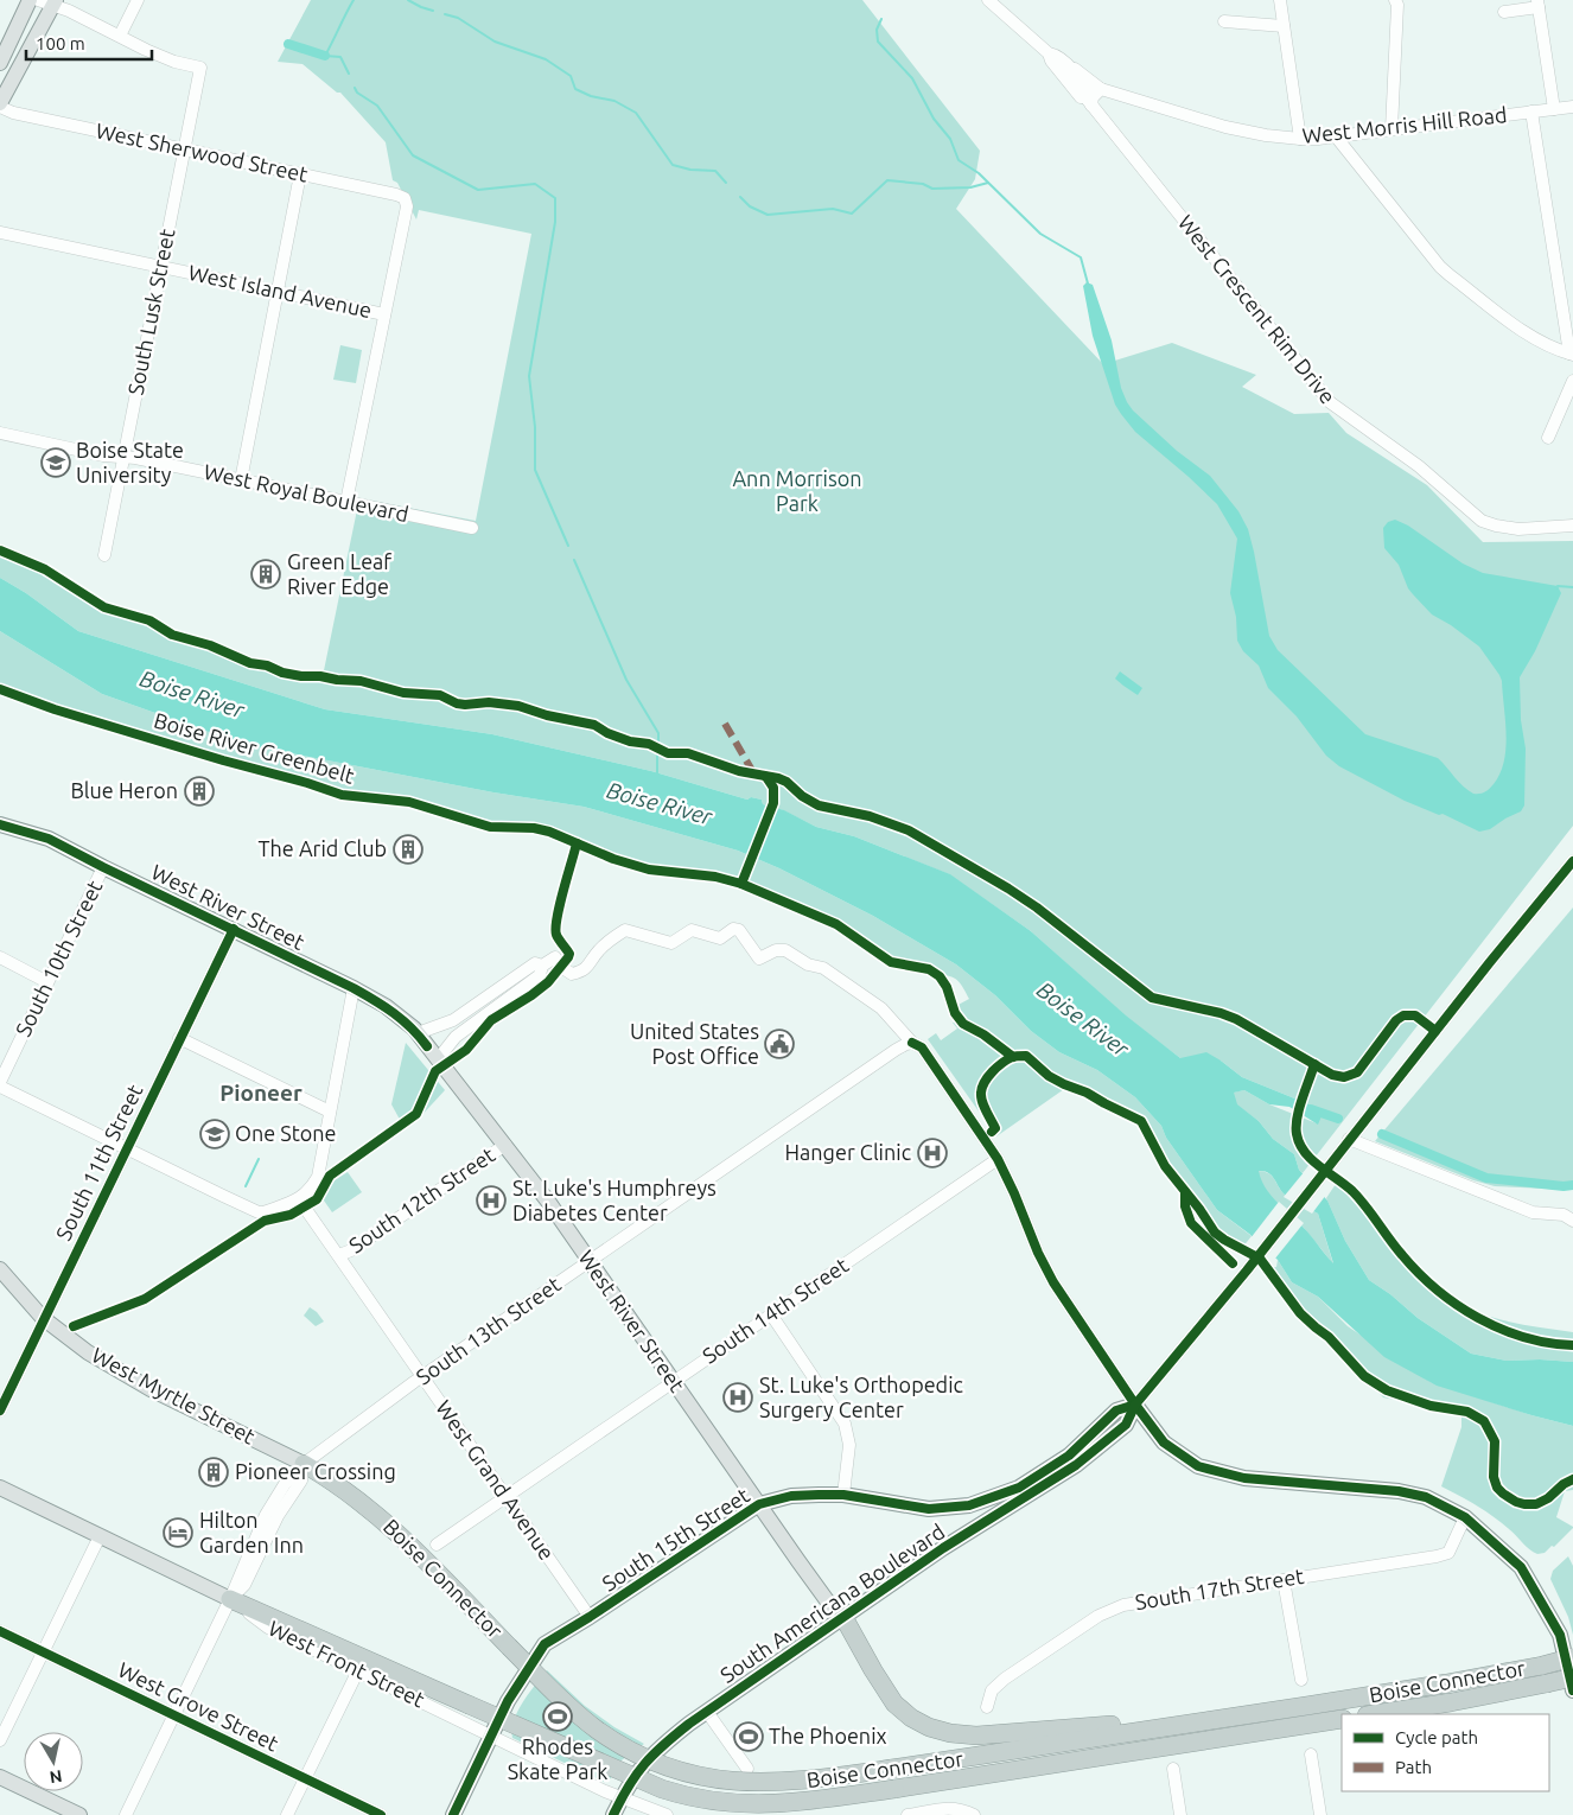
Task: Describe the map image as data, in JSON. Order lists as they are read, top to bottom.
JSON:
{
  "streets": {
    "highway": ["Boise Connector"],
    "main road": [
      "West River Street",
      "West Myrtle Street",
      "South 15th Street",
      "South Americana Boulevard",
      "West Front Street"
    ],
    "street": [
      "West Morris Hill Road",
      "West Sherwood Street",
      "West Island Avenue",
      "West Crescent Rim Drive",
      "South Lusk Street",
      "West Royal Boulevard",
      "South 10th Street",
      "South 11th Street",
      "South 12th Street",
      "South 14th Street",
      "South 13th Street",
      "West Grand Avenue",
      "South 17th Street",
      "West Grove Street"
    ],
    "cycle path": ["Boise River Greenbelt"]
  },
  "crossings": [
    ["West Morris Hill Road", "West Crescent Rim Drive"],
    ["West Sherwood Street", "West Island Avenue"],
    ["West Sherwood Street", "South Lusk Street"],
    ["West Island Avenue", "South Lusk Street"],
    ["South Lusk Street", "West Royal Boulevard"],
    ["West River Street", "South 10th Street"],
    ["West River Street", "South 11th Street"],
    ["West River Street", "South 12th Street"],
    ["West River Street", "South 14th Street"],
    ["West River Street", "South 13th Street"],
    ["West River Street", "South 15th Street"],
    ["West River Street", "South Americana Boulevard"],
    ["South 11th Street", "West Myrtle Street"],
    ["South 12th Street", "West Grand Avenue"],
    ["South 14th Street", "West Grand Avenue"],
    ["South 13th Street", "West Myrtle Street"],
    ["South 13th Street", "West Grand Avenue"],
    ["South 13th Street", "Boise Connector"],
    ["South 13th Street", "West Front Street"],
    ["South 13th Street", "West Grove Street"],
    ["West Myrtle Street", "Boise Connector"],
    ["West Grand Avenue", "South 15th Street"],
    ["South 15th Street", "South Americana Boulevard"],
    ["South 15th Street", "West Front Street"],
    ["Boise Connector", "West Front Street"],
    ["South Americana Boulevard", "West Front Street"]
  ],
  "districts": ["Pioneer"],
  "water": ["Boise River"],
  "parks": ["Ann Morrison Park"],
  "places": {
    "school or university": ["Boise State University", "One Stone"],
    "building": [
      "Green Leaf River Edge",
      "Blue Heron",
      "The Arid Club",
      "Pioneer Crossing"
    ],
    "public building": ["United States Post Office"],
    "hospital": ["Hanger Clinic", "St. Luke's Humphreys Diabetes Center", "St. Luke's Orthopedic Surgery Center"],
    "hotel": ["Hilton Garden Inn"],
    "sports": ["Rhodes Skate Park", "The Phoenix"]
  },
  "legend": ["Cycle path", "Path"],
  "scale_bar": "100 m",
  "north": "bottom"
}
